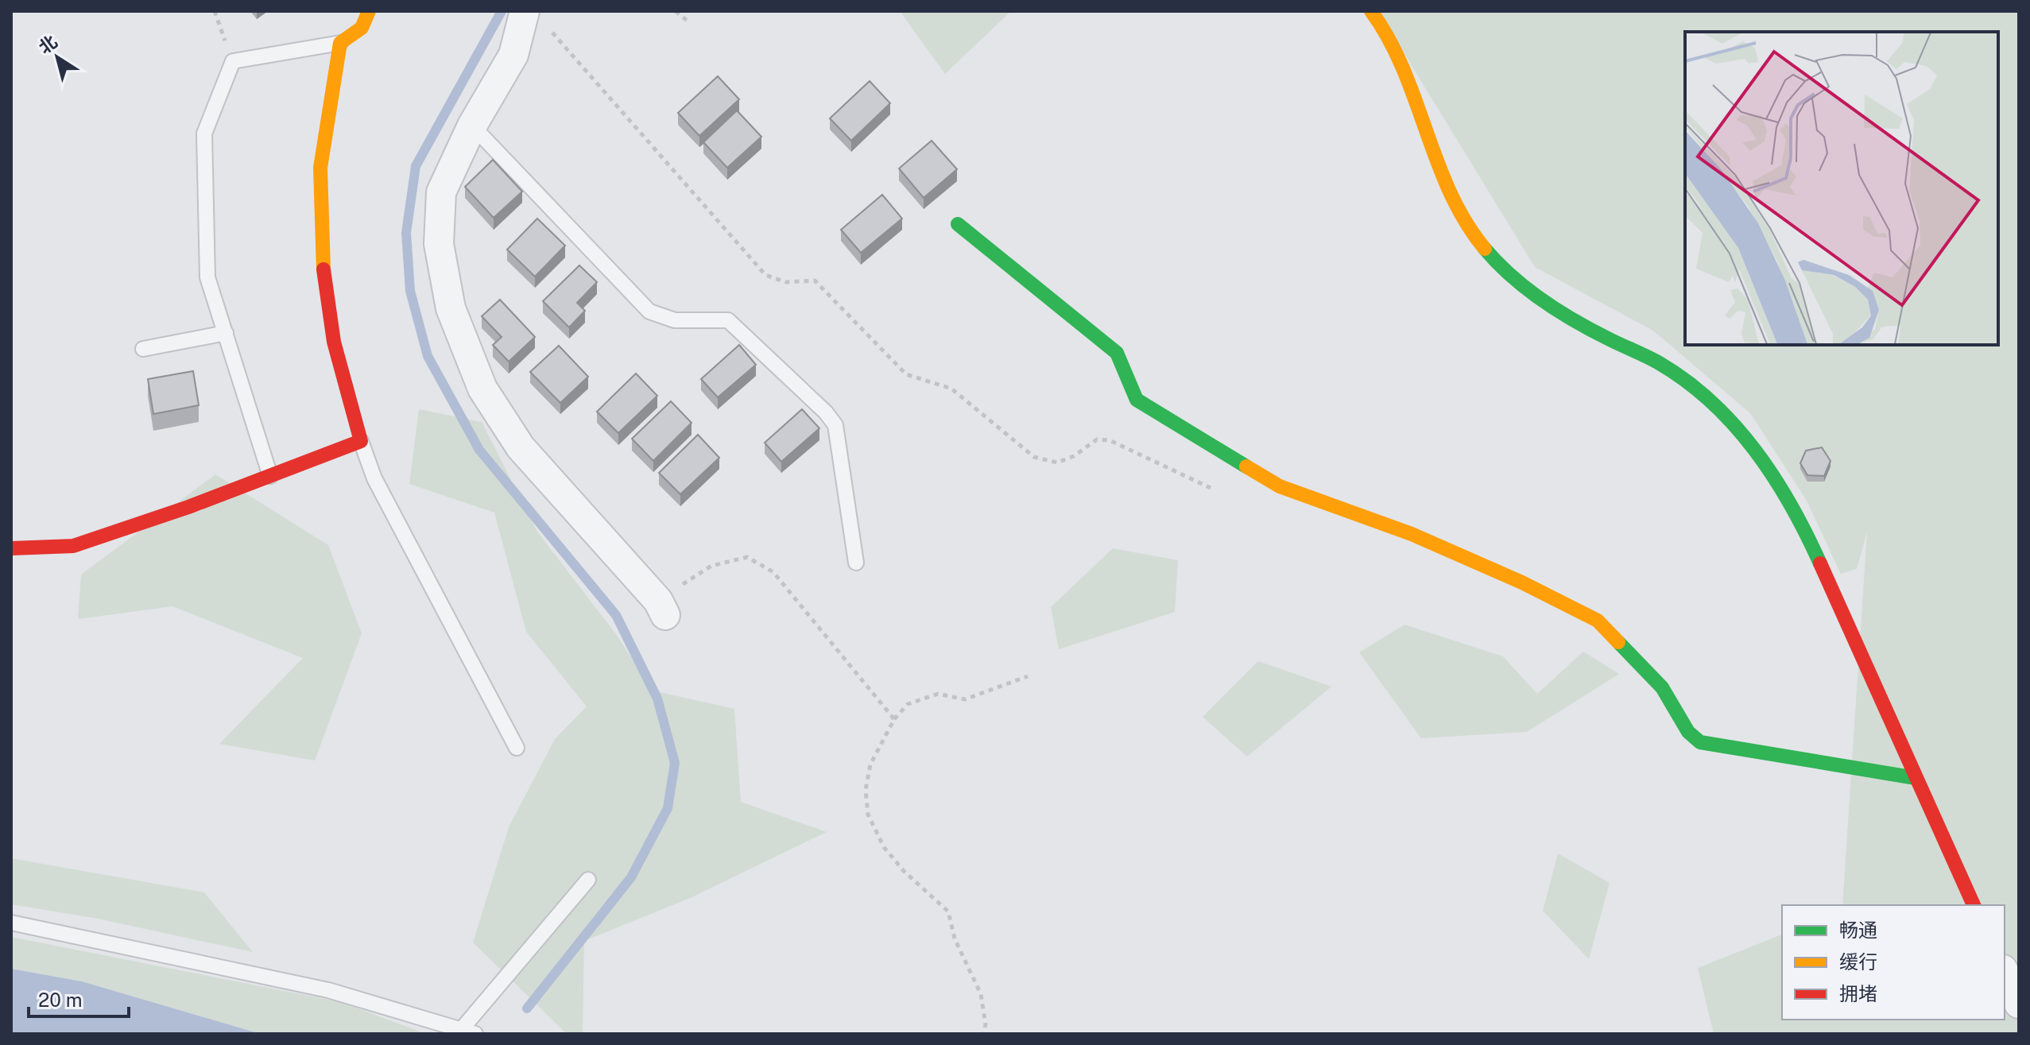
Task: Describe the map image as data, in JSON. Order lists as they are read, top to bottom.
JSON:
{
  "legend": ["畅通", "缓行", "拥堵"],
  "scale_bar": "20 m",
  "north": "top left"
}
